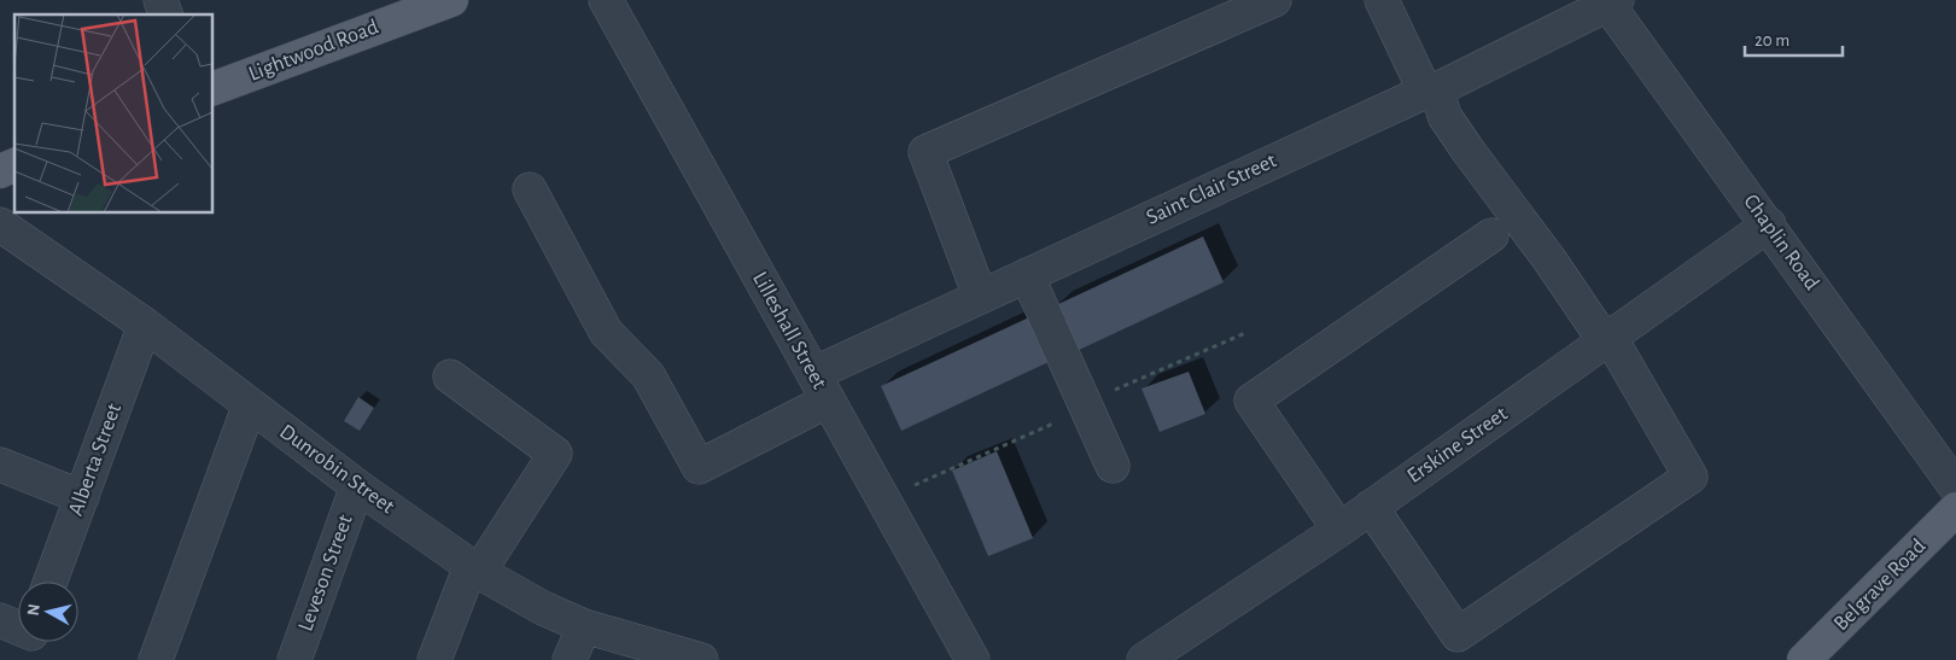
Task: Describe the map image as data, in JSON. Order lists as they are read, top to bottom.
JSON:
{
  "streets": {
    "main road": ["Lightwood Road", "Belgrave Road"],
    "street": [
      "Saint Clair Street",
      "Chaplin Road",
      "Lilleshall Street",
      "Erskine Street",
      "Alberta Street",
      "Dunrobin Street",
      "Leveson Street"
    ]
  },
  "crossings": [
    ["Saint Clair Street", "Chaplin Road"],
    ["Saint Clair Street", "Lilleshall Street"],
    ["Chaplin Road", "Erskine Street"],
    ["Alberta Street", "Dunrobin Street"],
    ["Dunrobin Street", "Leveson Street"]
  ],
  "scale_bar": "20 m",
  "north": "left"
}
